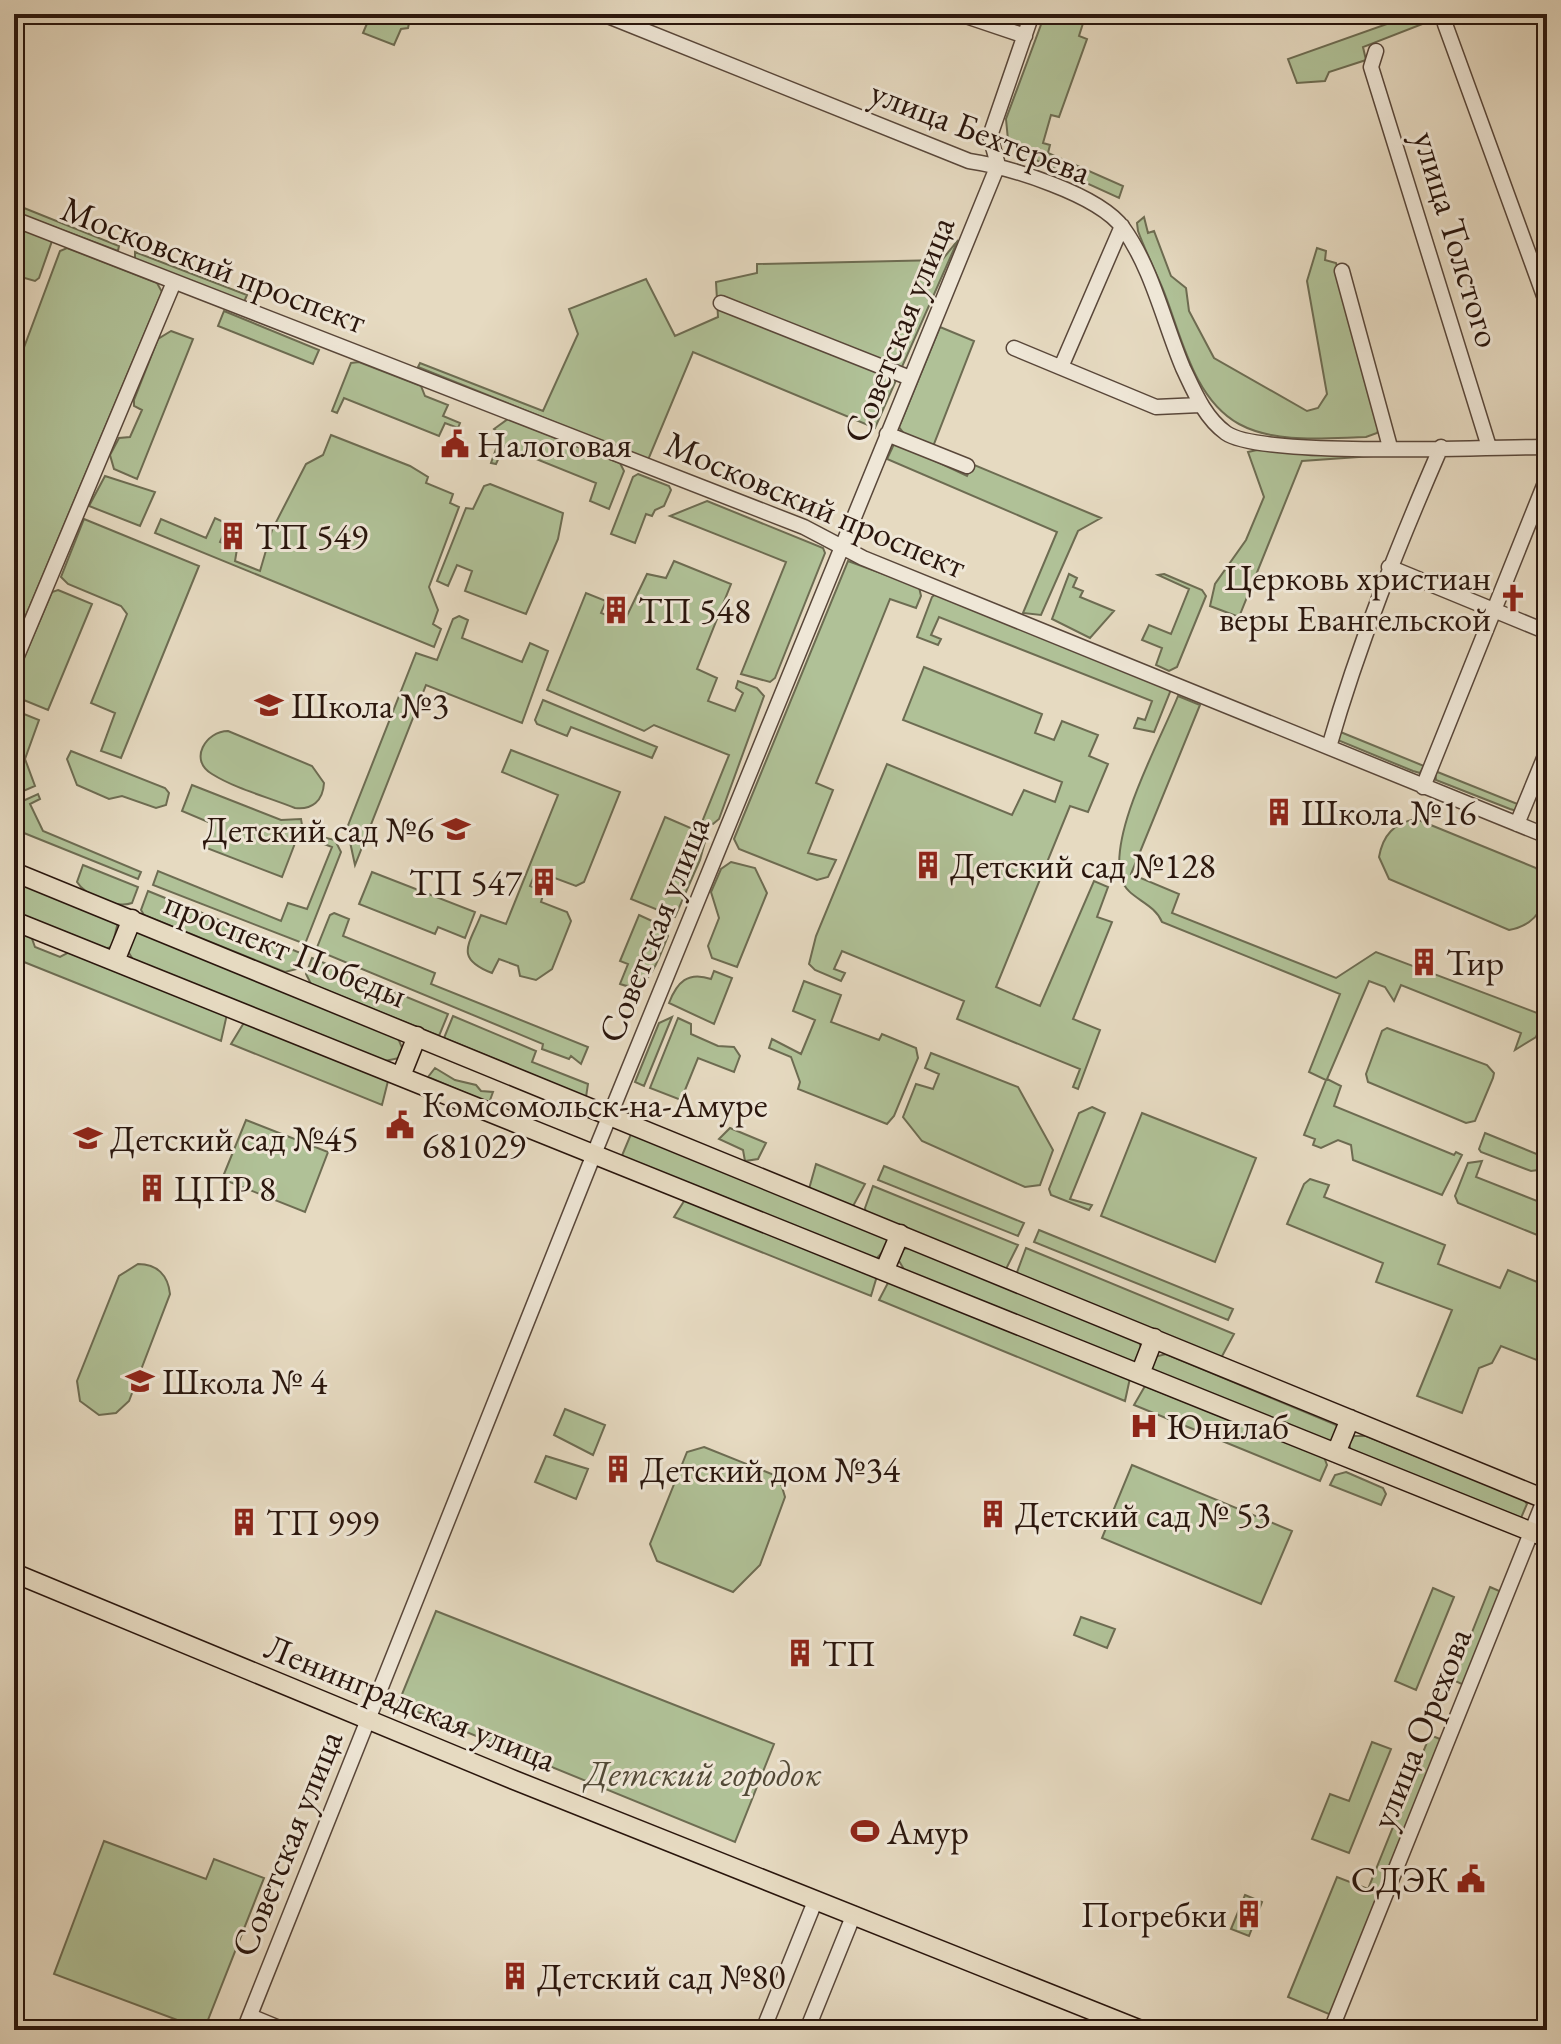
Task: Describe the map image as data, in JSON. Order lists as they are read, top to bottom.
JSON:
{
  "streets": {
    "main road": ["проспект Победы", "Ленинградская улица"],
    "street": [
      "улица Бехтерева",
      "улица Толстого",
      "Московский проспект",
      "Советская улица",
      "улица Орехова"
    ]
  },
  "crossings": [
    ["улица Бехтерева", "улица Толстого"],
    ["улица Бехтерева", "Советская улица"],
    ["Московский проспект", "Советская улица"],
    ["Советская улица", "проспект Победы"],
    ["Советская улица", "Ленинградская улица"],
    ["проспект Победы", "улица Орехова"]
  ],
  "parks": ["Детский городок"],
  "places": {
    "public building": ["Налоговая", "Комсомольск-на-Амуре 681029", "СДЭК"],
    "building": [
      "ТП 549",
      "ТП 548",
      "Школа №16",
      "Детский сад №128",
      "ТП 547",
      "Тир",
      "ЦПР 8",
      "Детский дом №34",
      "Детский сад № 53",
      "ТП 999",
      "ТП",
      "Погребки",
      "Детский сад №80"
    ],
    "church": ["Церковь христиан веры Евангельской"],
    "school or university": [
      "Школа №3",
      "Детский сад №6",
      "Детский сад №45",
      "Школа № 4"
    ],
    "hospital": ["Юнилаб"],
    "sports": ["Амур"]
  }
}
